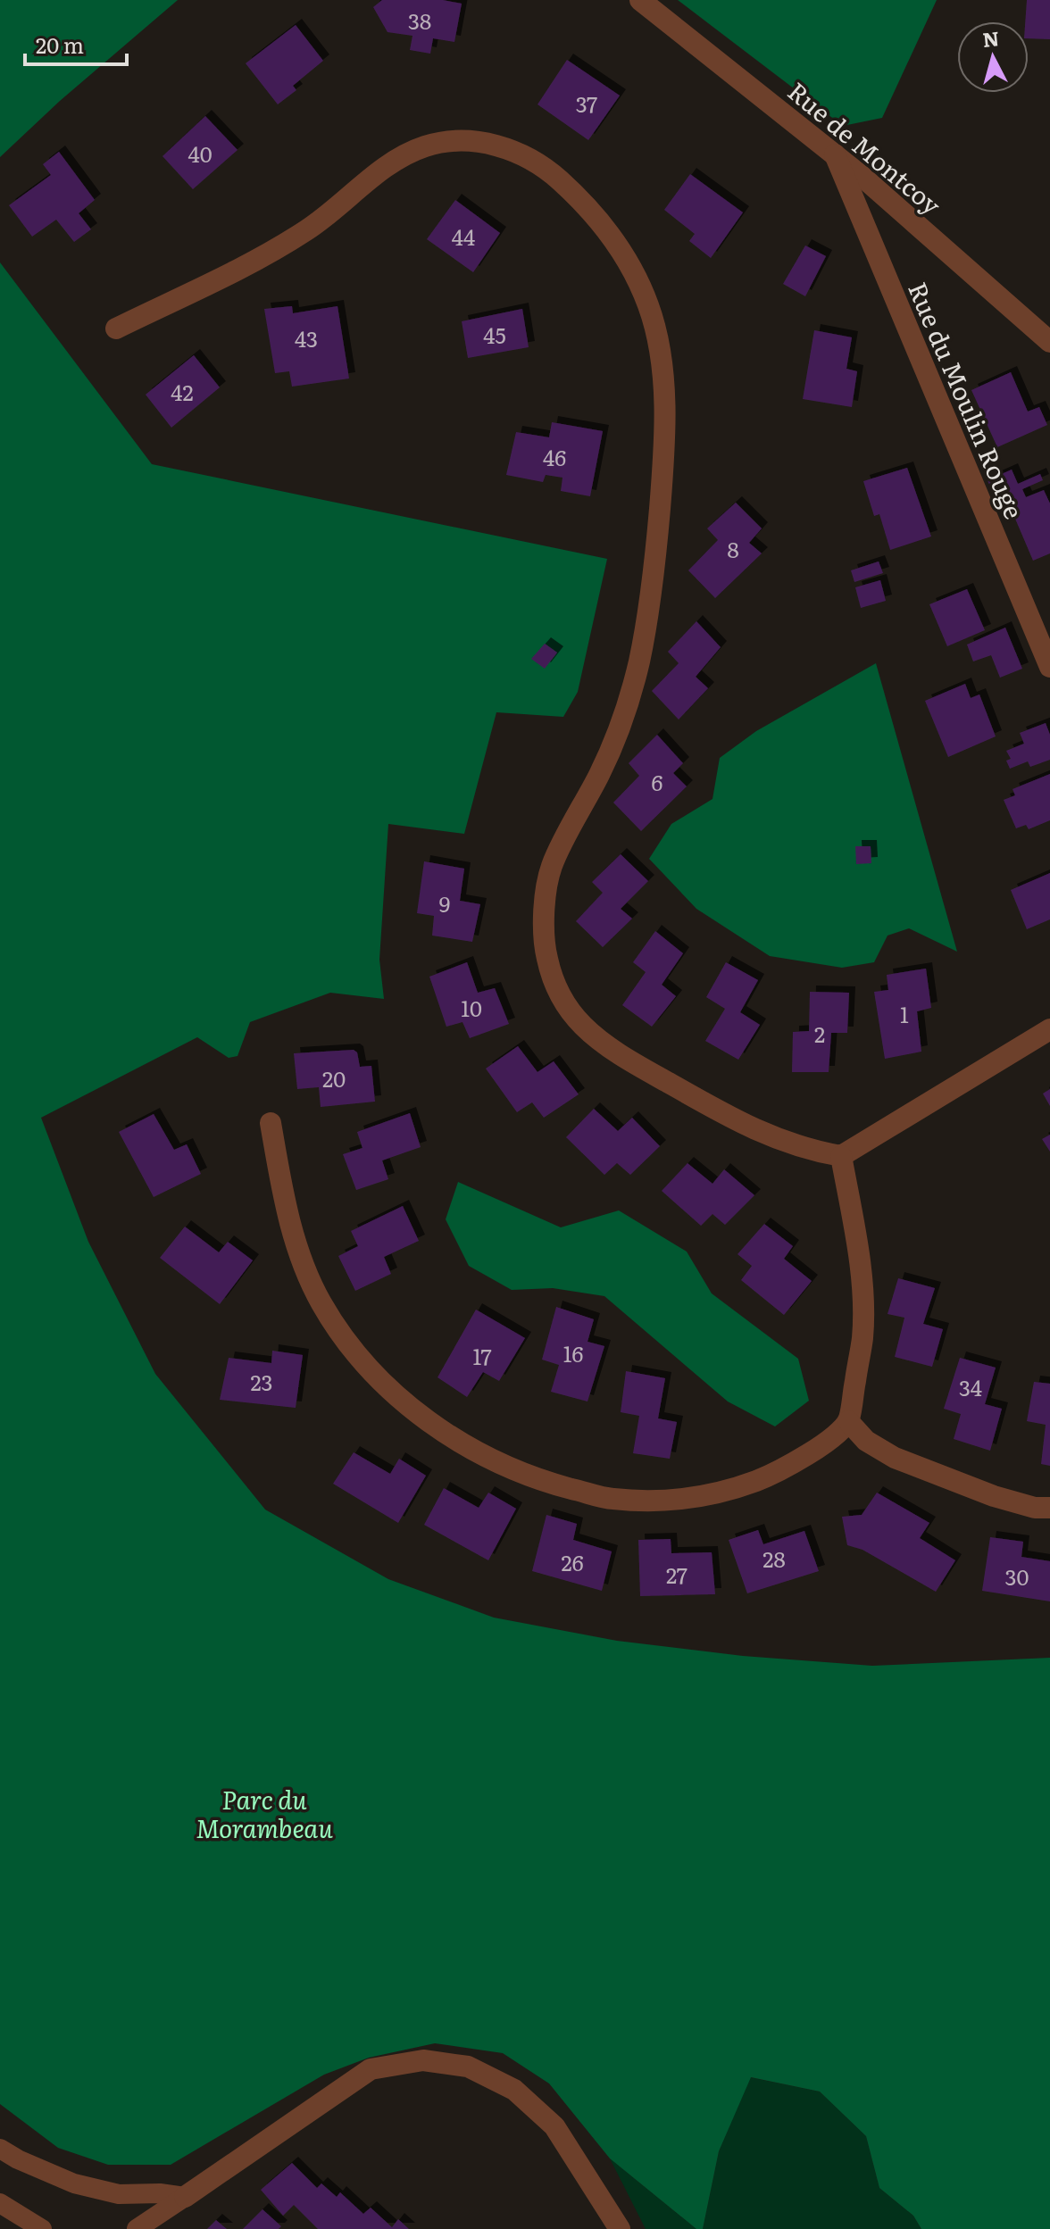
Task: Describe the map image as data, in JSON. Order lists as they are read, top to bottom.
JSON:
{
  "streets": {
    "street": ["Rue de Montcoy", "Rue du Moulin Rouge"]
  },
  "crossings": [
    ["Rue de Montcoy", "Rue du Moulin Rouge"]
  ],
  "parks": ["Parc du Morambeau"],
  "house_numbers": [
    "38",
    "37",
    "40",
    "44",
    "45",
    "43",
    "42",
    "46",
    "8",
    "6",
    "9",
    "10",
    "1",
    "2",
    "20",
    "16",
    "17",
    "23",
    "34",
    "28",
    "26",
    "27",
    "30"
  ],
  "scale_bar": "20 m",
  "north": "top"
}
